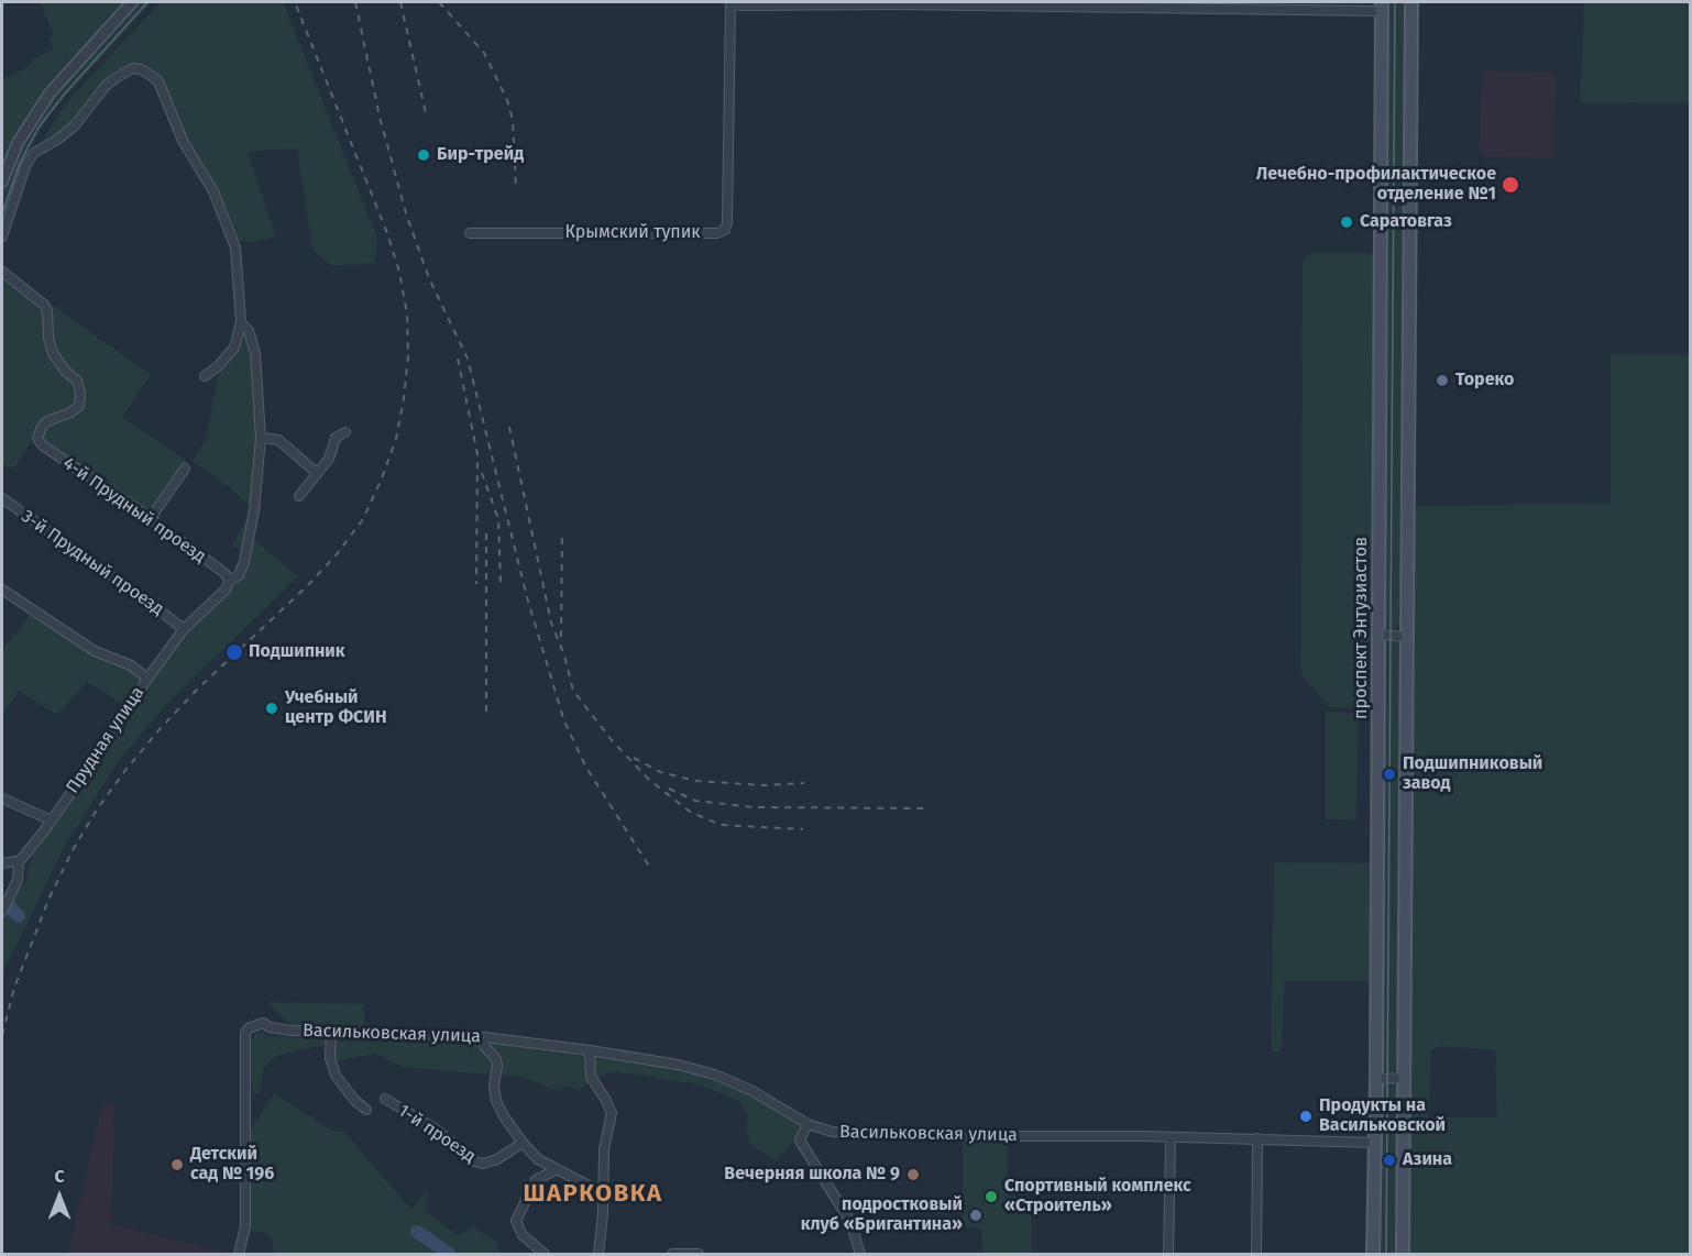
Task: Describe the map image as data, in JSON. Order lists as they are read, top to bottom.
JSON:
{
  "streets": {
    "main road": ["проспект Энтузиастов"],
    "street": [
      "Крымский тупик",
      "4-й Прудный проезд",
      "3-й Прудный проезд",
      "Прудная улица",
      "Васильковская улица",
      "1-й проезд"
    ]
  },
  "crossings": [
    ["4-й Прудный проезд", "Прудная улица"],
    ["3-й Прудный проезд", "Прудная улица"],
    ["проспект Энтузиастов", "Васильковская улица"]
  ],
  "districts": ["ШАРКОВКА"],
  "places": [
    "Бир-трейд",
    "Лечебно-профилактическое отделение №1",
    "Саратовгаз",
    "Тореко",
    "Подшипник",
    "Учебный центр ФСИН",
    "Подшипниковый завод",
    "Продукты на Васильковской",
    "Азина",
    "Детский сад № 196",
    "Вечерняя школа № 9",
    "Спортивный комплекс «Строитель»",
    "подростковый клуб «Бригантина»"
  ],
  "north": "top"
}
